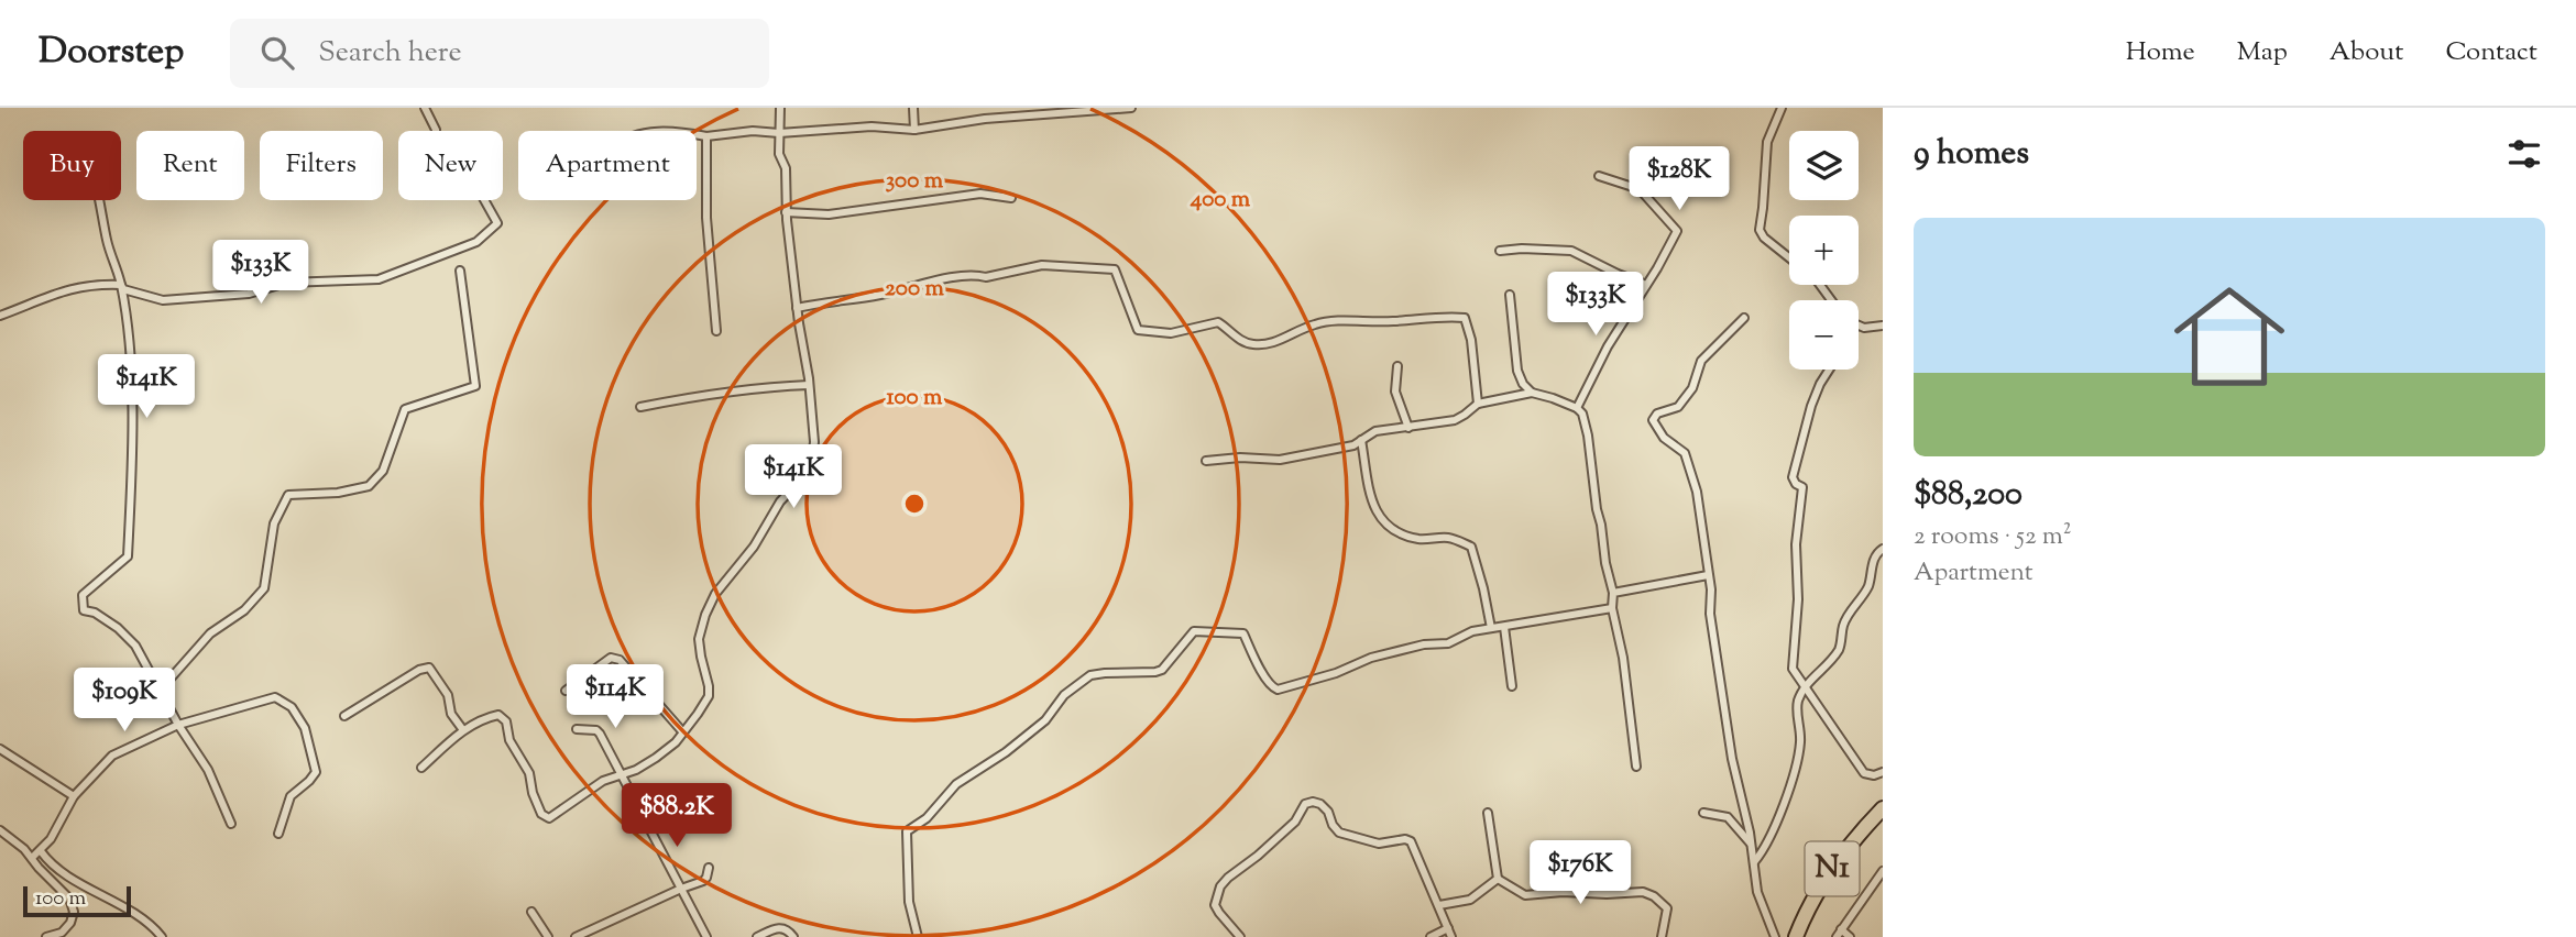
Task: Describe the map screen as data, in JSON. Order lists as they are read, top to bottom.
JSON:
{
  "streets": {
    "highway": ["N1"]
  },
  "scale_bar": "100 m",
  "page": {
    "header": "Doorstep",
    "search": "Search here",
    "nav": [
      "Home",
      "Map",
      "About",
      "Contact"
    ],
    "heading": "9 homes",
    "map_buttons": ["+", "−"],
    "chip": [
      "Buy",
      "Rent",
      "Filters",
      "New",
      "Apartment"
    ],
    "price": [
      "$128K",
      "$133K",
      "$133K",
      "$141K",
      "$141K",
      "$114K",
      "$109K",
      "$88.2K",
      "$176K"
    ],
    "list": [
      {
        "name": "$88,200",
        "note": "2 rooms · 52 m² · Apartment"
      }
    ],
    "scale": "100 m"
  },
  "rings": [
    "300 m",
    "400 m",
    "200 m",
    "100 m"
  ]
}
